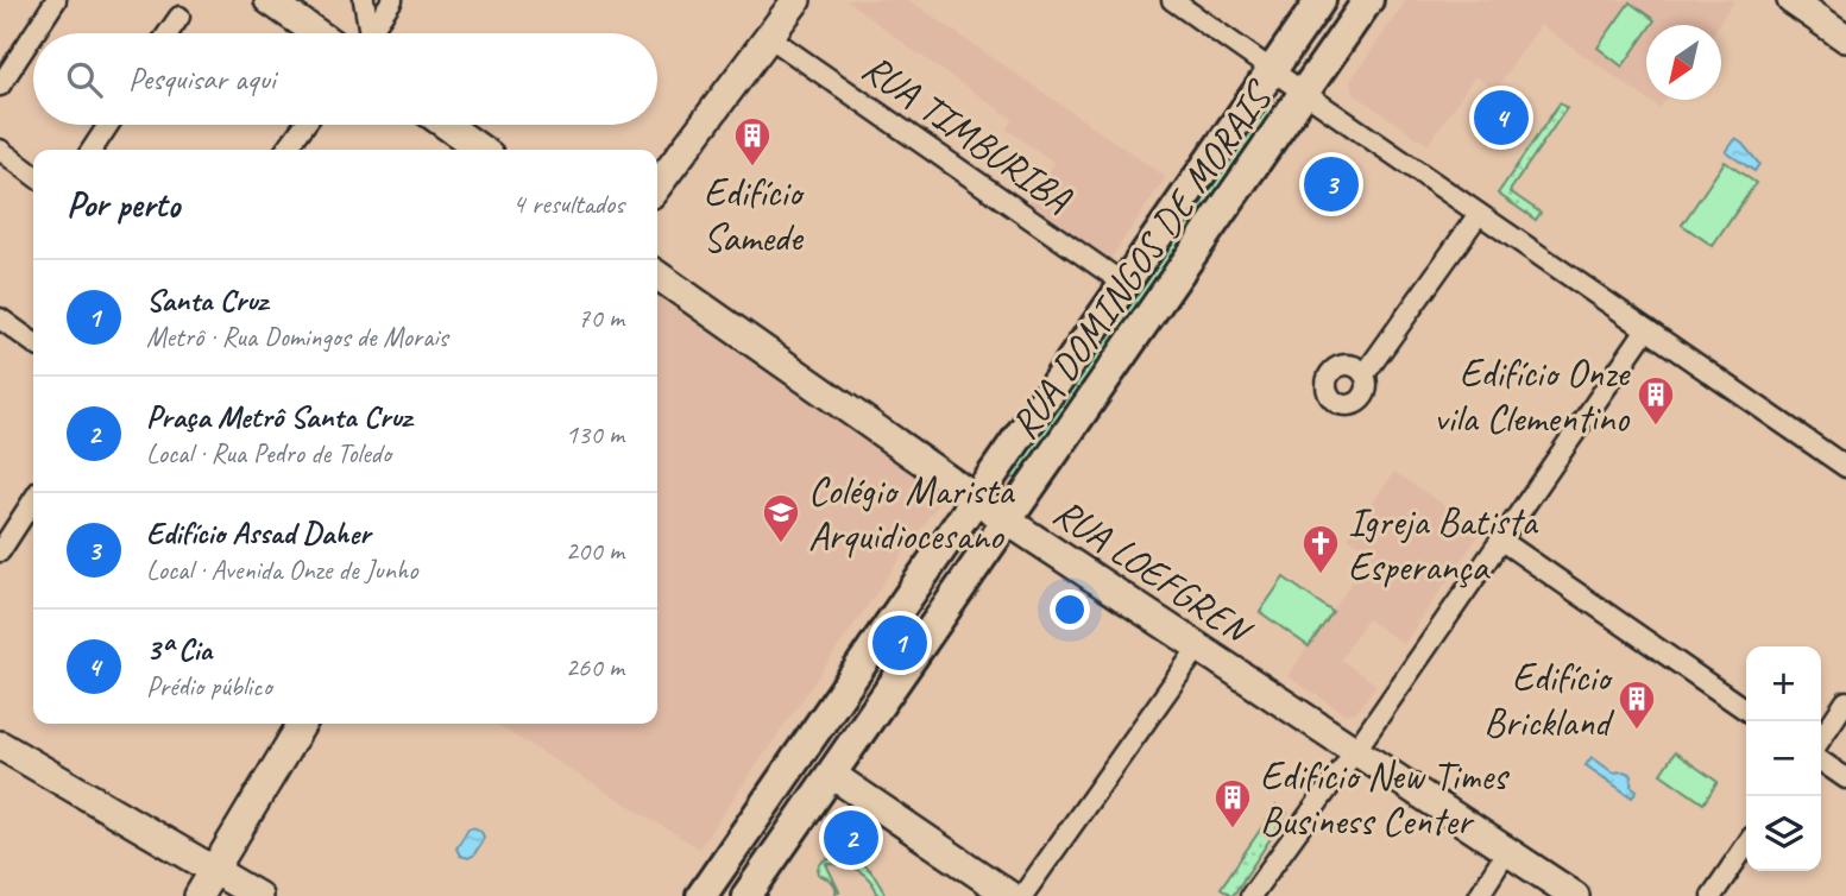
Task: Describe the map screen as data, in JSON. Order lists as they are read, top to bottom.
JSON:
{
  "streets": {
    "main road": ["RUA DOMINGOS DE MORAIS"],
    "street": ["RUA TIMBURIBA", "RUA LOEFGREN"]
  },
  "crossings": [
    ["RUA TIMBURIBA", "RUA DOMINGOS DE MORAIS"],
    ["RUA DOMINGOS DE MORAIS", "RUA LOEFGREN"]
  ],
  "places": {
    "building": [
      "Edifício Samede",
      "Edifício Onze vila Clementino",
      "Edifício Brickland",
      "Edifício New Times Business Center"
    ],
    "school or university": ["Colégio Marista Arquidiocesano"],
    "church": ["Igreja Batista Esperança"]
  },
  "north": "bottom left",
  "page": {
    "search": "Pesquisar aqui",
    "pins": [
      "4",
      "3",
      "1",
      "2"
    ],
    "heading": ["Por perto", "4 resultados"],
    "list": [
      {
        "mark": "1",
        "name": "Santa Cruz",
        "note": "Metrô · Rua Domingos de Morais",
        "value": "70 m"
      },
      {
        "mark": "2",
        "name": "Praça Metrô Santa Cruz",
        "note": "Local · Rua Pedro de Toledo",
        "value": "130 m"
      },
      {
        "mark": "3",
        "name": "Edifício Assad Daher",
        "note": "Local · Avenida Onze de Junho",
        "value": "200 m"
      },
      {
        "mark": "4",
        "name": "3ª Cia",
        "note": "Prédio público",
        "value": "260 m"
      }
    ],
    "map_buttons": ["+", "−"]
  }
}
